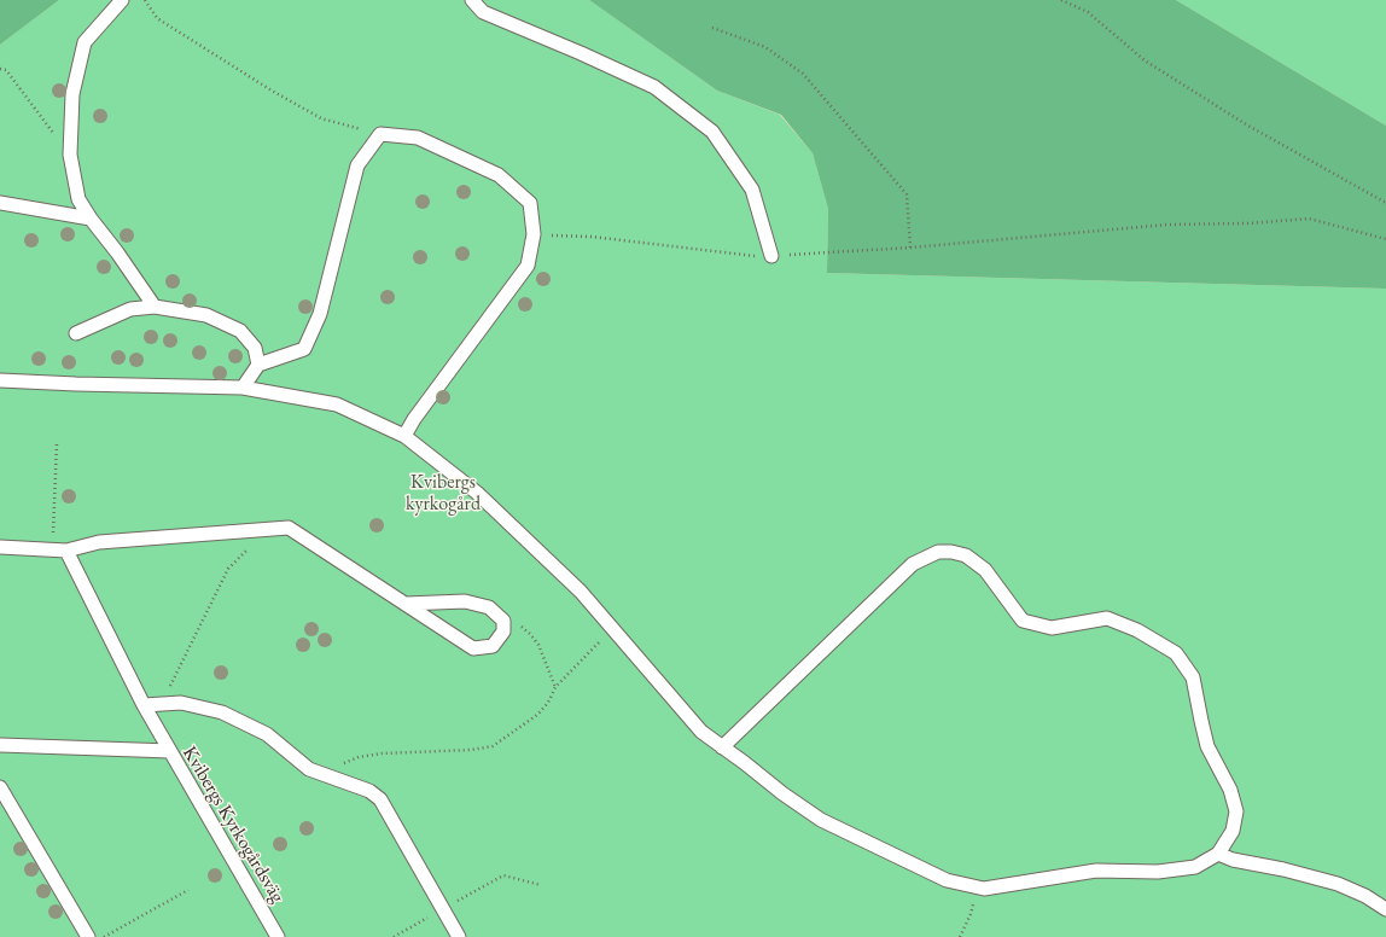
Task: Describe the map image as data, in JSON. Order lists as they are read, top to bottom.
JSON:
{
  "streets": {
    "lane": ["Kvibergs Kyrkogårdsväg"]
  },
  "parks": ["Kvibergs kyrkogård"]
}
